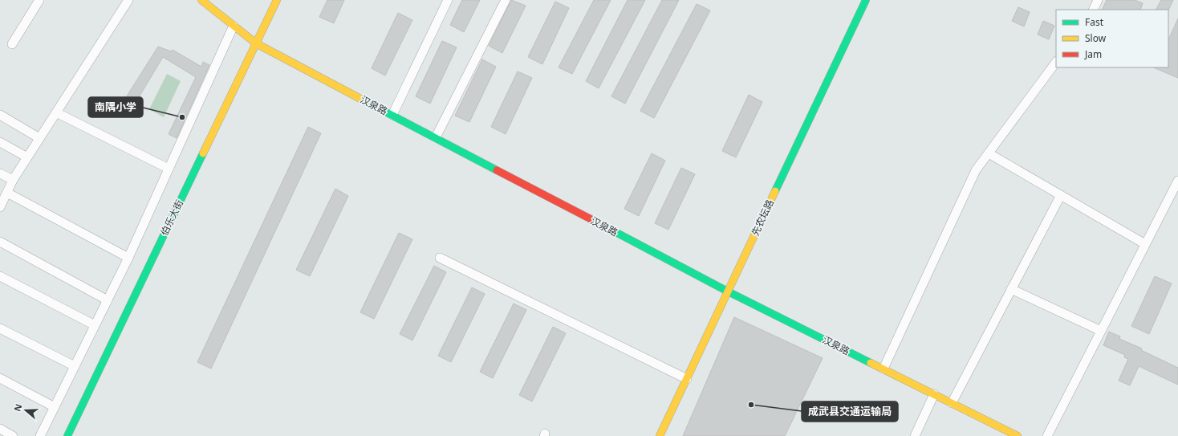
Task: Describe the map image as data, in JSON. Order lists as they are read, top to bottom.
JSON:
{
  "streets": {
    "street": ["汉泉路", "伯乐大街", "先农坛路"]
  },
  "crossings": [
    ["汉泉路", "伯乐大街"],
    ["汉泉路", "先农坛路"]
  ],
  "places": ["南隅小学", "成武县交通运输局"],
  "legend": ["Fast", "Slow", "Jam"],
  "north": "left"
}
